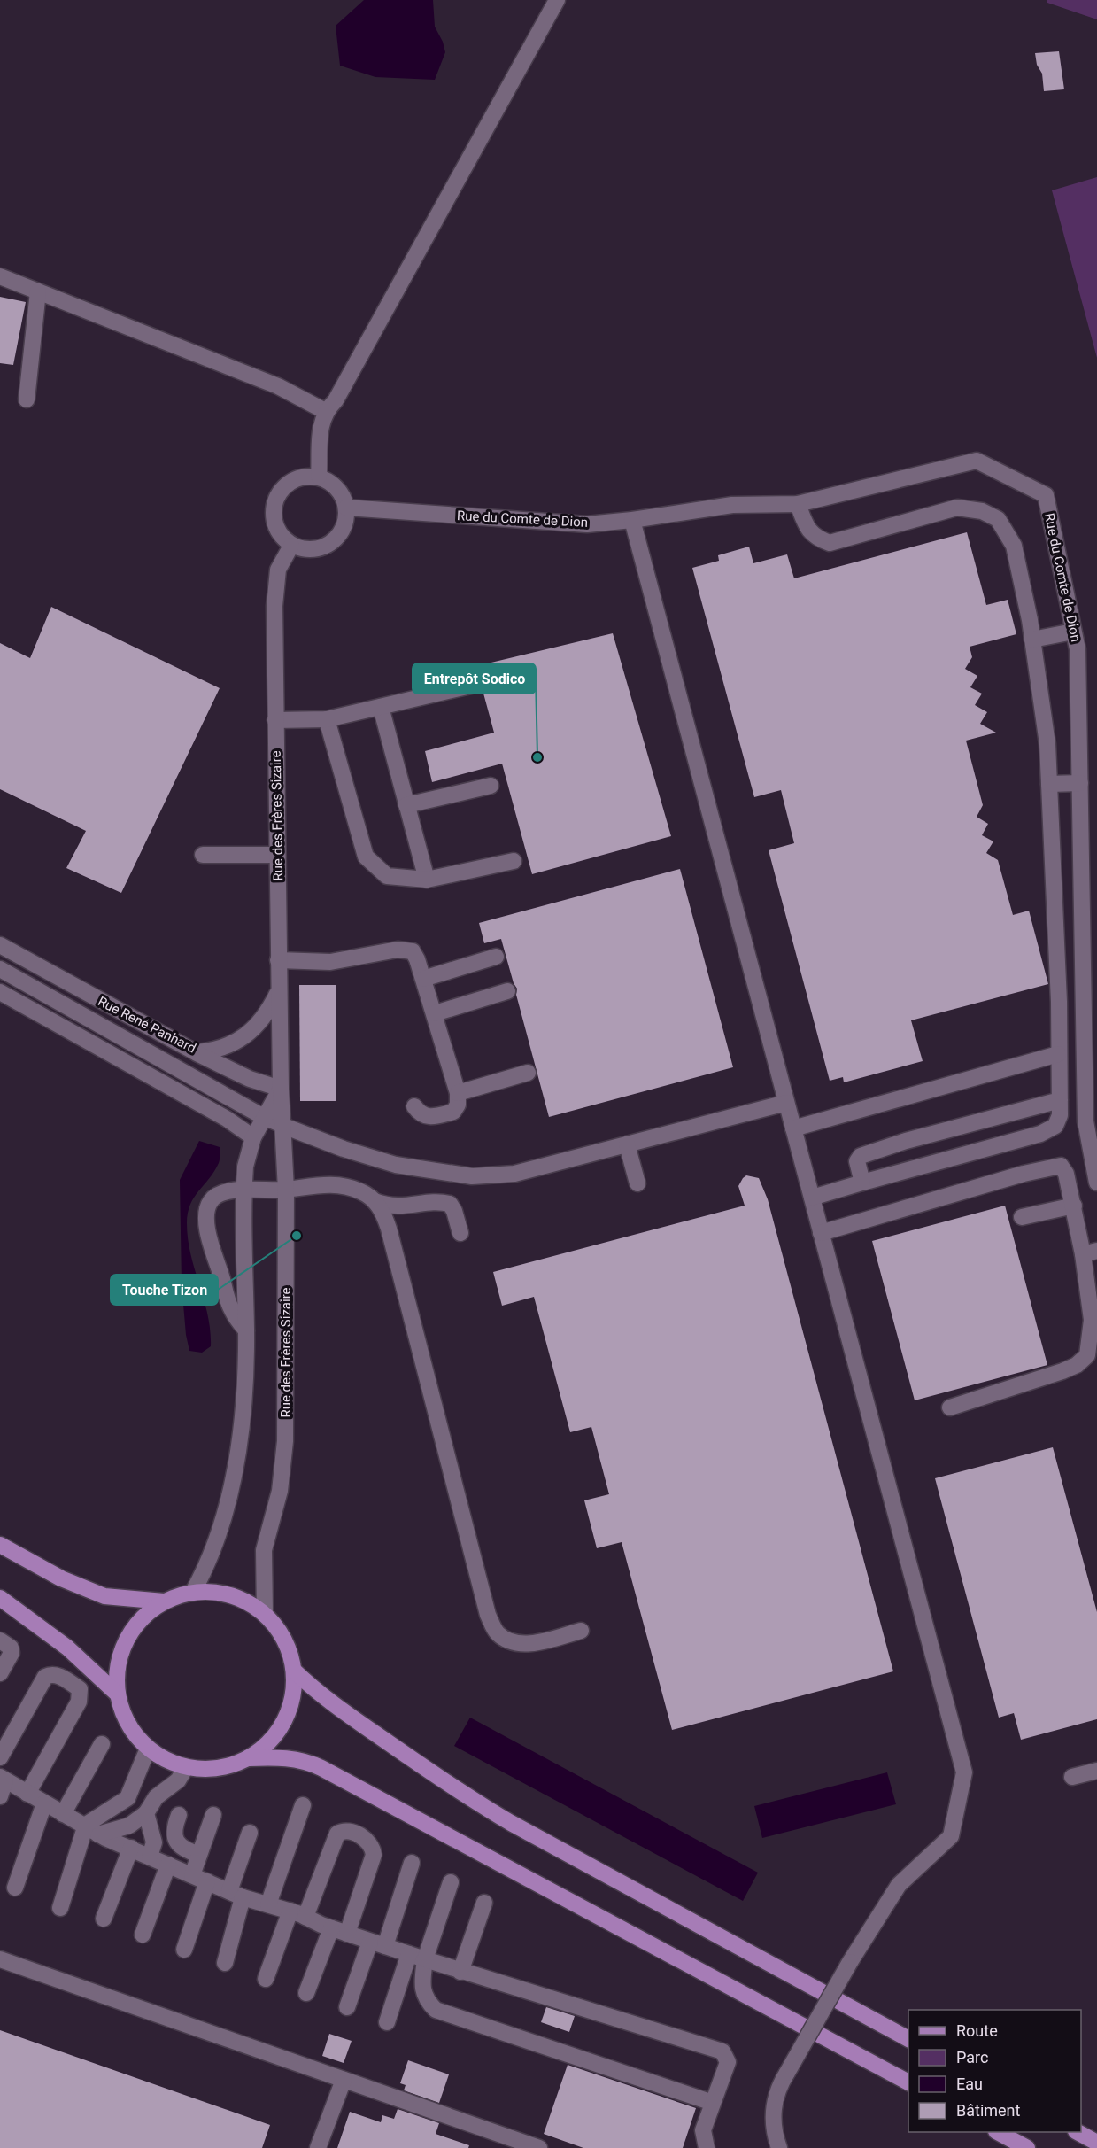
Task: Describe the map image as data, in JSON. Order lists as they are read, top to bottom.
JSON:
{
  "streets": {
    "street": ["Rue du Comte de Dion", "Rue des Frères Sizaire", "Rue René Panhard"]
  },
  "crossings": [
    ["Rue du Comte de Dion", "Rue des Frères Sizaire"],
    ["Rue des Frères Sizaire", "Rue René Panhard"]
  ],
  "places": ["Entrepôt Sodico", "Touche Tizon"],
  "legend": [
    "Route",
    "Parc",
    "Eau",
    "Bâtiment"
  ]
}
